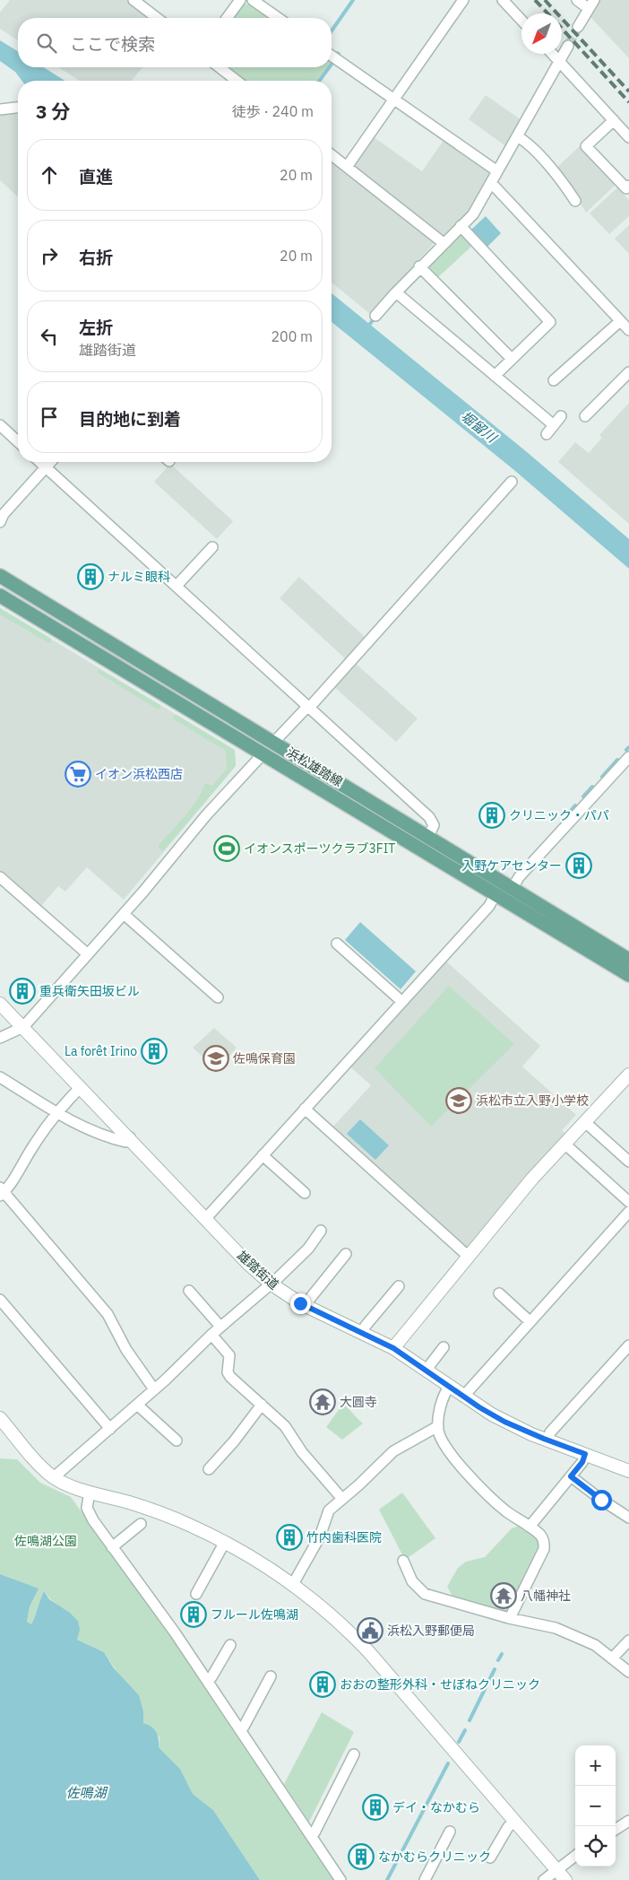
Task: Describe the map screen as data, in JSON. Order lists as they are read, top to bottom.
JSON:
{
  "streets": {
    "main road": ["浜松雄踏線"],
    "street": ["雄踏街道"]
  },
  "water": ["堀留川", "佐鳴湖"],
  "parks": ["佐鳴湖公園"],
  "places": {
    "building": [
      "ナルミ眼科",
      "クリニック・パパ",
      "入野ケアセンター",
      "重兵衛矢田坂ビル",
      "La forêt Irino",
      "竹内歯科医院",
      "フルール佐鳴湖",
      "おおの整形外科・せぼねクリニック",
      "デイ・なかむら",
      "なかむらクリニック"
    ],
    "supermarket": ["イオン浜松西店"],
    "sports": ["イオンスポーツクラブ3FIT"],
    "school or university": ["佐鳴保育園", "浜松市立入野小学校"],
    "temple": ["大圓寺", "八幡神社"],
    "public building": ["浜松入野郵便局"]
  },
  "north": "bottom left",
  "page": {
    "search": "ここで検索",
    "heading": ["3 分", "徒歩 · 240 m"],
    "list": [
      ["直進", "20 m"],
      ["右折", "20 m"],
      ["左折", "雄踏街道", "200 m"],
      "目的地に到着"
    ],
    "map_buttons": ["+", "−"]
  }
}
